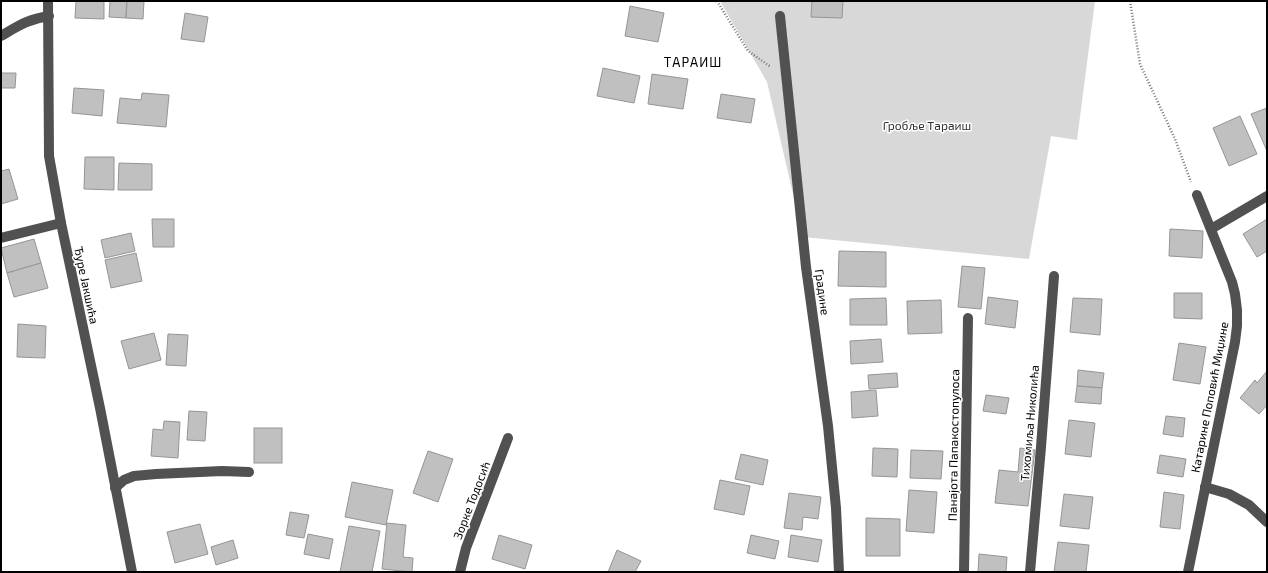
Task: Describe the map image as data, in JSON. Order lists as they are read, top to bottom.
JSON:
{
  "streets": {
    "street": [
      "Ђуре Јакшића",
      "Градине",
      "Катарине Поповић Миџине",
      "Тихомиља Николића",
      "Панајота Папакостопулоса",
      "Зорке Тодосић"
    ]
  },
  "districts": ["ТАРАИШ"],
  "parks": ["Гробље Тараиш"]
}
